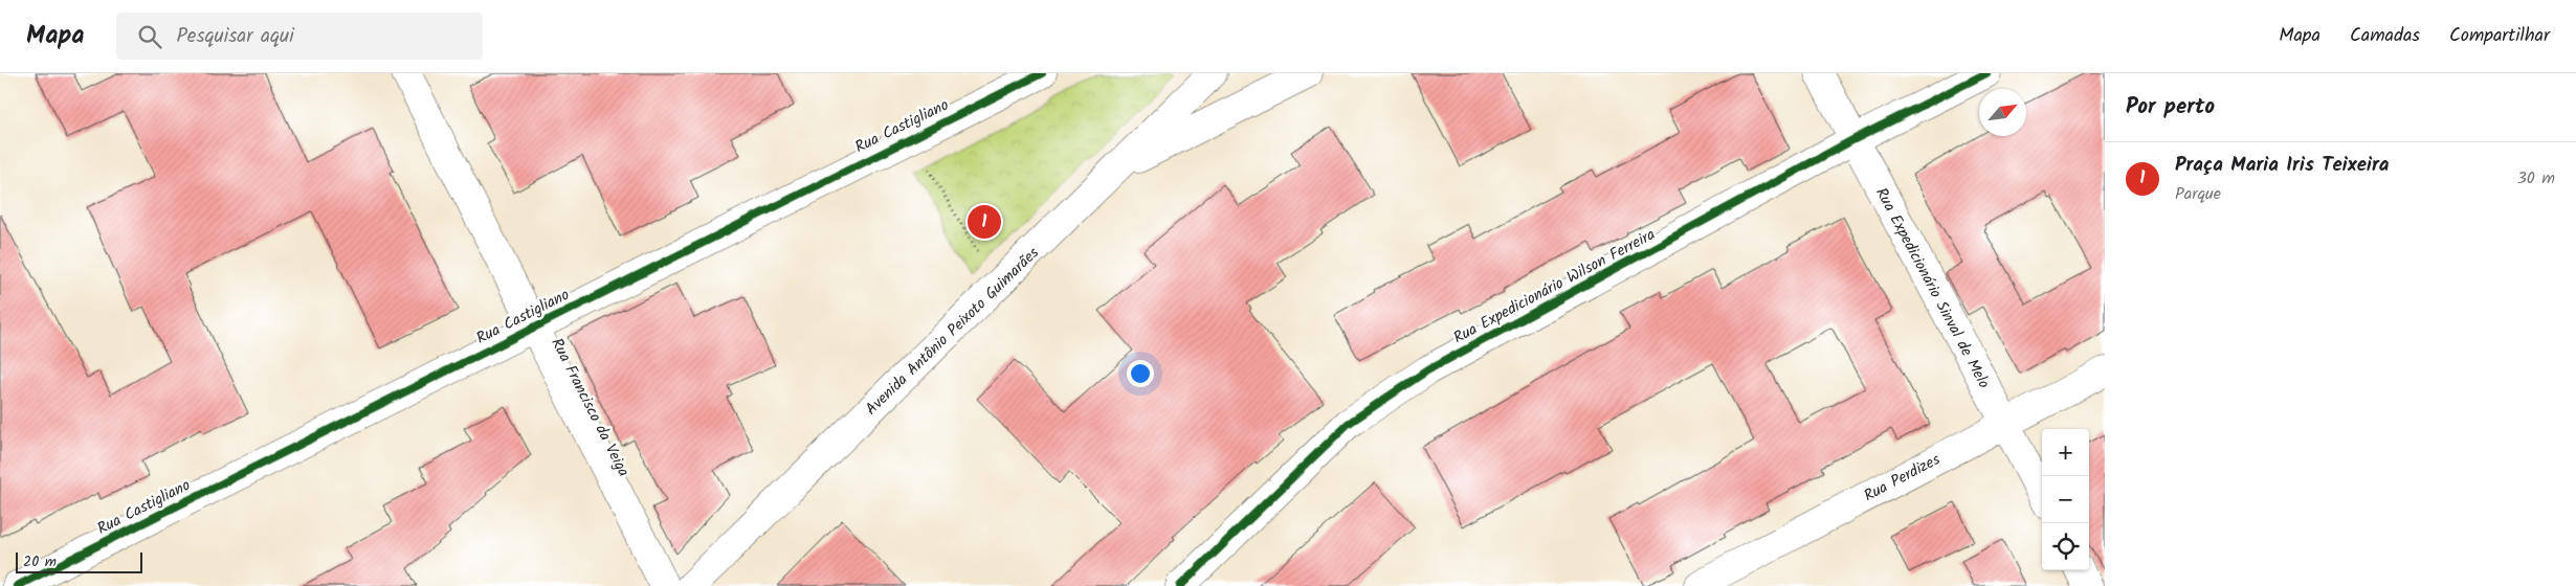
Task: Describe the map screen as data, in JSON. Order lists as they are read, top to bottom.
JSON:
{
  "streets": {
    "street": [
      "Rua Castigliano",
      "Rua Expedicionário Wilson Ferreira",
      "Rua Expedicionário Sinval de Melo",
      "Avenida Antônio Peixoto Guimarães",
      "Rua Francisco da Veiga",
      "Rua Perdizes"
    ]
  },
  "crossings": [
    ["Rua Castigliano", "Rua Francisco da Veiga"],
    ["Rua Expedicionário Wilson Ferreira", "Rua Expedicionário Sinval de Melo"],
    ["Rua Expedicionário Sinval de Melo", "Rua Perdizes"]
  ],
  "scale_bar": "20 m",
  "north": "top right",
  "page": {
    "header": "Mapa",
    "search": "Pesquisar aqui",
    "nav": ["Mapa", "Camadas", "Compartilhar"],
    "heading": "Por perto",
    "list": [
      {
        "mark": "1",
        "name": "Praça Maria Iris Teixeira",
        "note": "Parque",
        "value": "30 m"
      }
    ],
    "pins": "1",
    "map_buttons": ["+", "−"],
    "scale": "20 m"
  }
}
